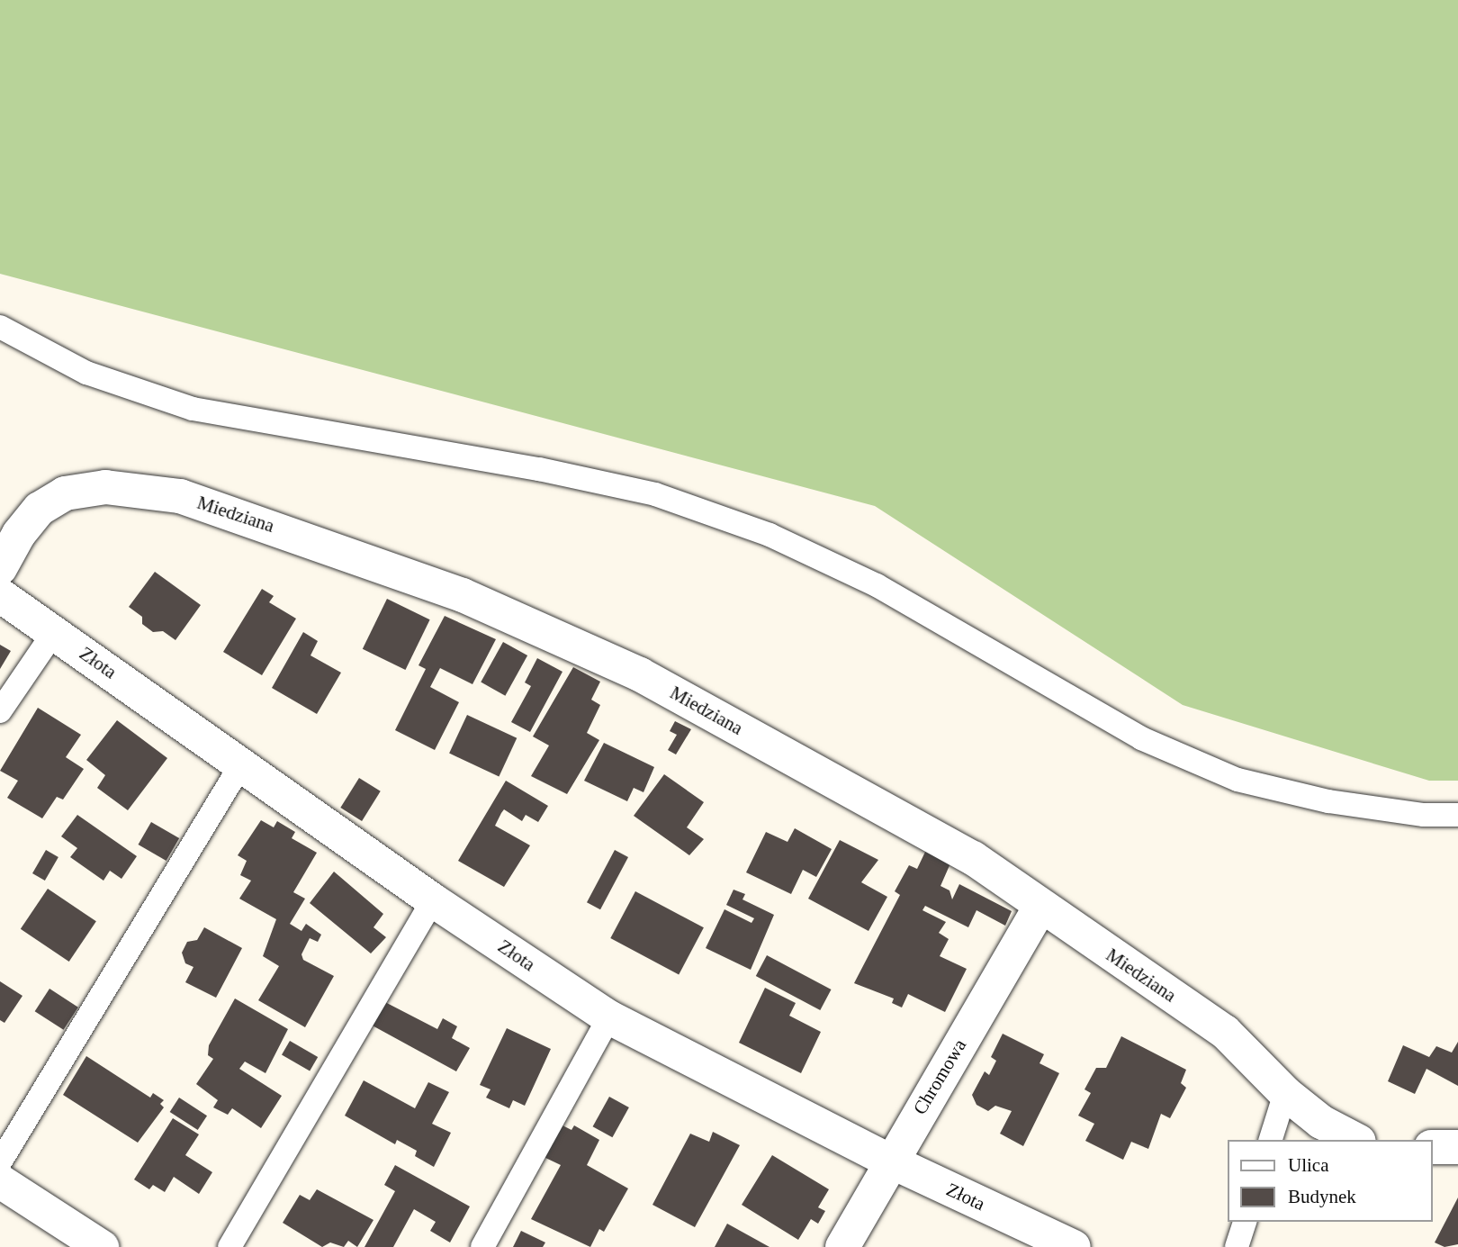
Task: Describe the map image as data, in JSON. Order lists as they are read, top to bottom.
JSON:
{
  "streets": {
    "street": ["Miedziana", "Złota", "Chromowa"]
  },
  "crossings": [
    ["Miedziana", "Chromowa"],
    ["Złota", "Chromowa"]
  ],
  "legend": ["Ulica", "Budynek"]
}
